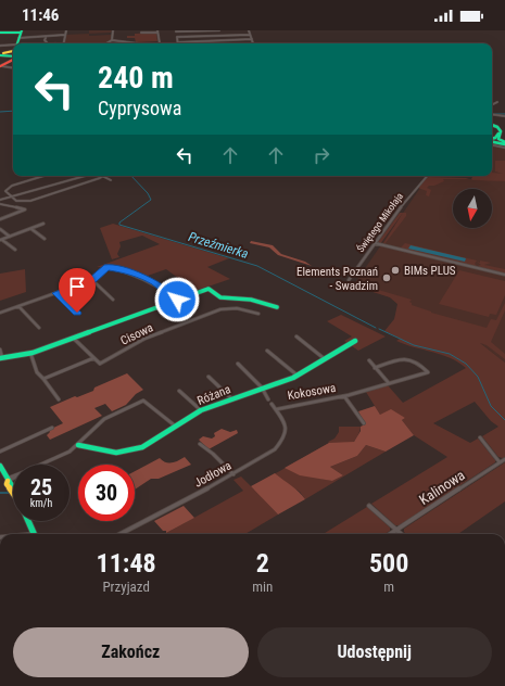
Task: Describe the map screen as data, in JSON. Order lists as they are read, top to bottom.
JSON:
{
  "streets": {
    "street": [
      "Świętego Mikołaja",
      "Cisowa",
      "Kokosowa",
      "Różana",
      "Jodłowa",
      "Kalinowa"
    ]
  },
  "crossings": [
    ["Kokosowa", "Jodłowa"]
  ],
  "water": ["Przeźmierka"],
  "places": ["BIMs PLUS", "Elements Poznań - Swadzim"],
  "north": "bottom",
  "page": {
    "status": "11:46",
    "turn": ["240 m", "Cyprysowa"],
    "speed": "25 km/h",
    "limit": "30",
    "eta": [
      "11:48",
      "Przyjazd",
      "2",
      "min",
      "500",
      "m"
    ],
    "buttons": ["Zakończ", "Udostępnij"]
  }
}
